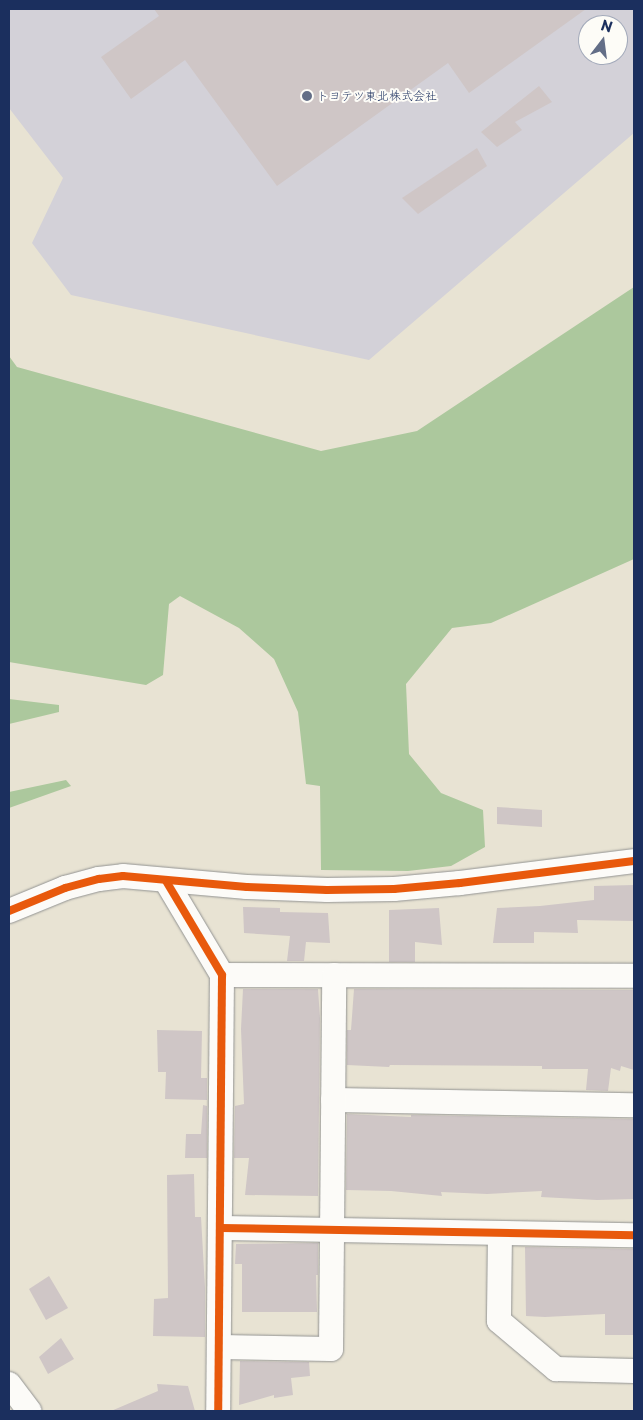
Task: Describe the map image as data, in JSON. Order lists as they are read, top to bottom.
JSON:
{
  "places": ["トヨテツ東北株式会社"],
  "north": "top"
}
